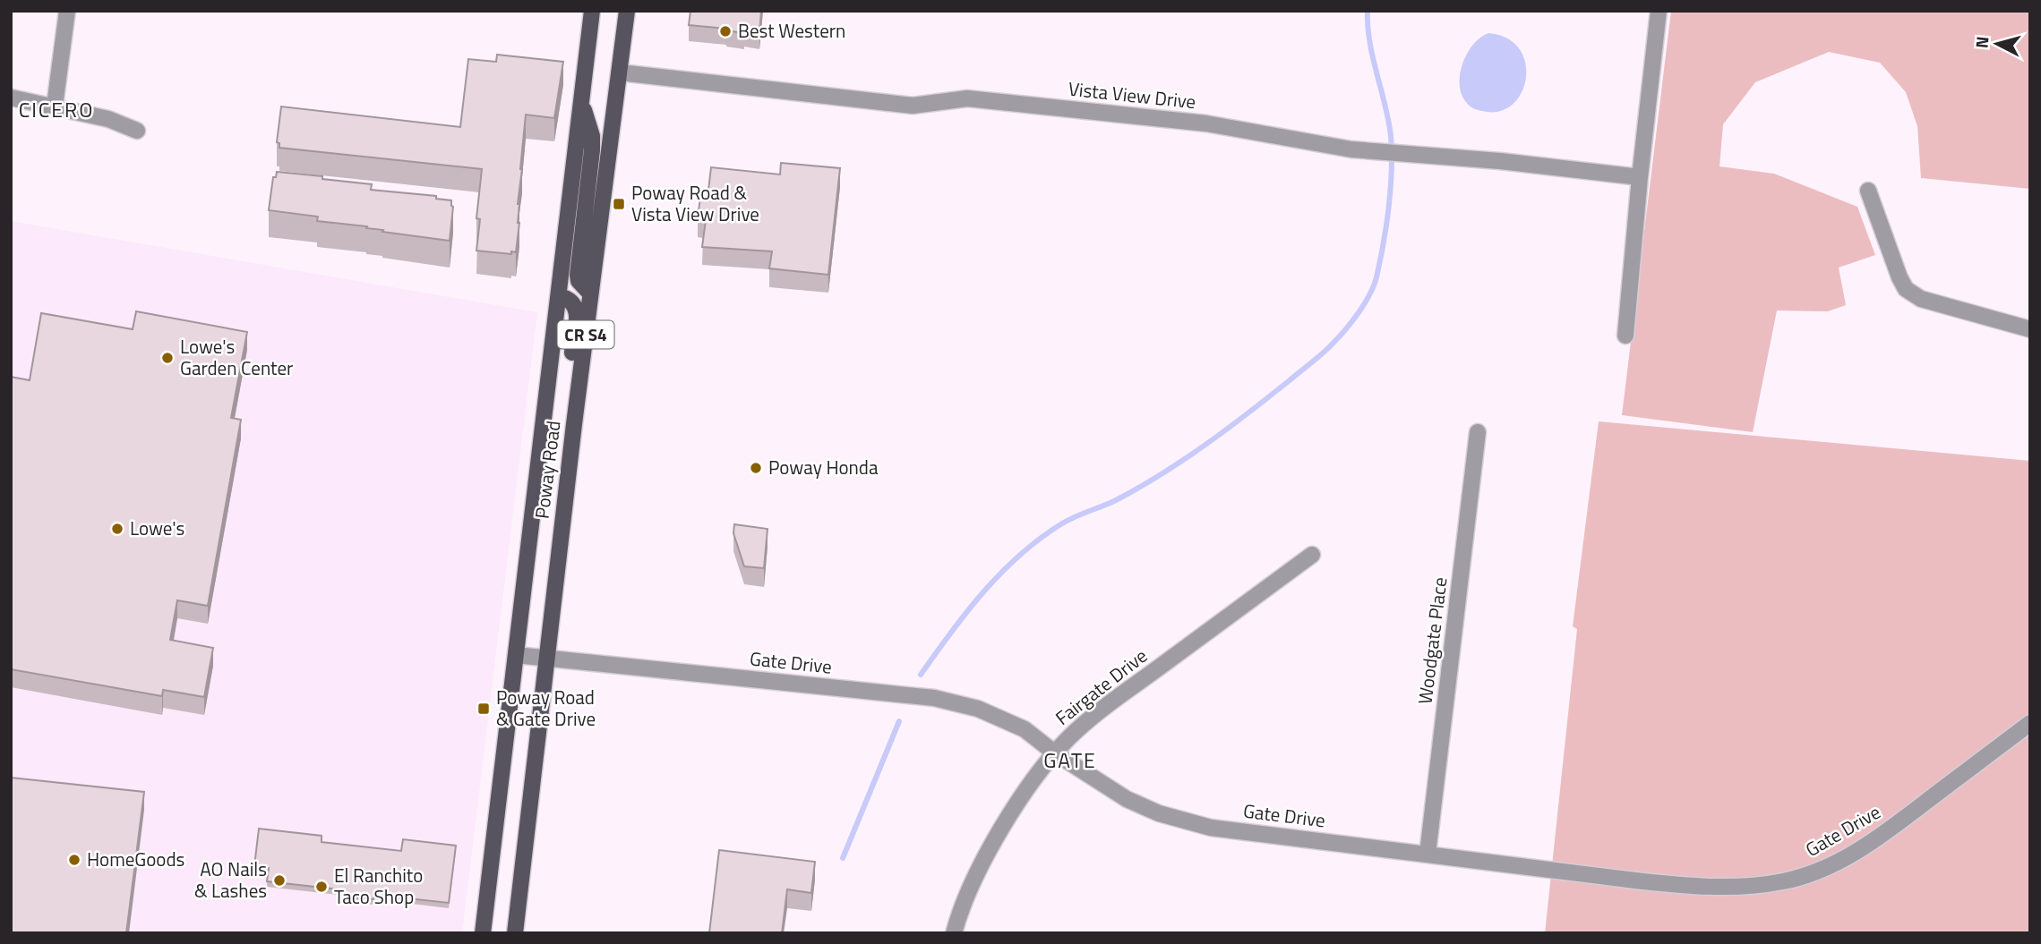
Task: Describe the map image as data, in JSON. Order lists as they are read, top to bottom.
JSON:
{
  "streets": {
    "main road": ["CR S4", "Poway Road"],
    "street": [
      "Vista View Drive",
      "Woodgate Place",
      "Gate Drive",
      "Fairgate Drive"
    ]
  },
  "crossings": [
    ["Vista View Drive", "Poway Road"],
    ["Poway Road", "Gate Drive"],
    ["Woodgate Place", "Gate Drive"],
    ["Gate Drive", "Fairgate Drive"]
  ],
  "districts": ["CICERO", "GATE"],
  "places": {
    "other": [
      "Best Western",
      "Lowe's Garden Center",
      "Poway Honda",
      "Lowe's",
      "HomeGoods",
      "AO Nails & Lashes",
      "El Ranchito Taco Shop"
    ],
    "transit": ["Poway Road & Vista View Drive", "Poway Road & Gate Drive"]
  },
  "north": "left"
}
